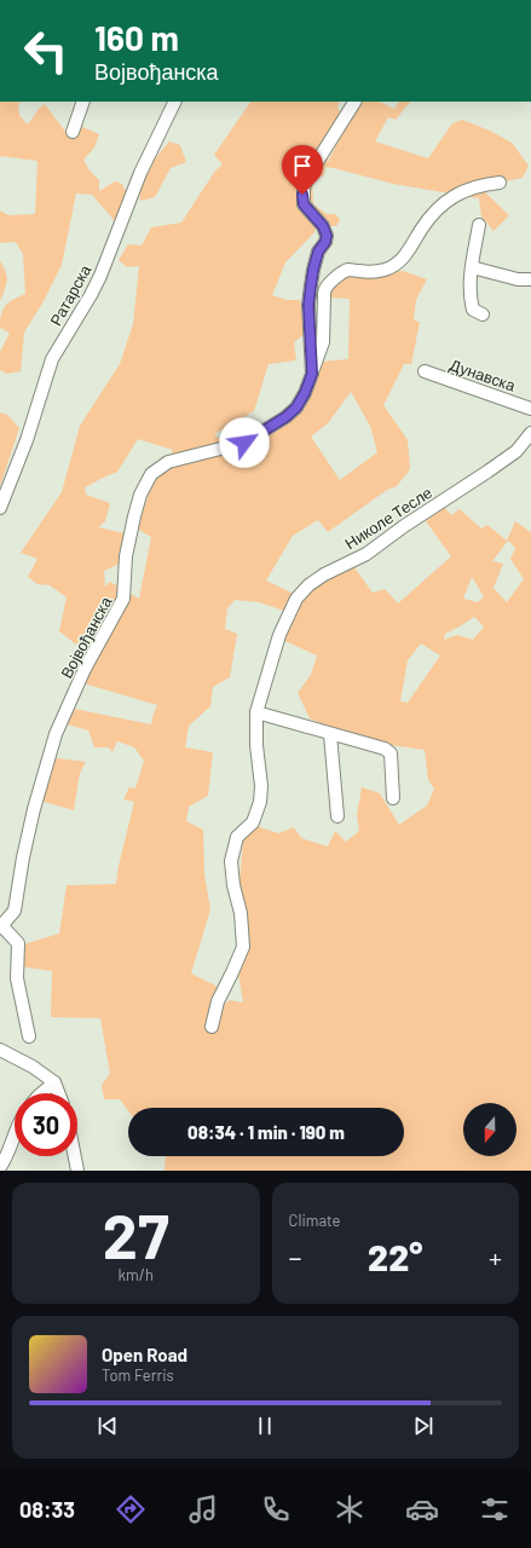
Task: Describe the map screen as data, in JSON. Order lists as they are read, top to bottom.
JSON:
{
  "streets": {
    "street": [
      "Ратарска",
      "Дунавска",
      "Николе Тесле",
      "Војвођанска"
    ]
  },
  "north": "bottom",
  "page": {
    "turn": ["160 m", "Војвођанска"],
    "limit": "30",
    "trip": "08:34 · 1 min · 190 m",
    "tile": [
      ["27", "km/h"],
      "Climate"
    ],
    "heat": ["−", "22°", "+"],
    "song": ["Open Road", "Tom Ferris"],
    "tabs": "08:33"
  }
}
